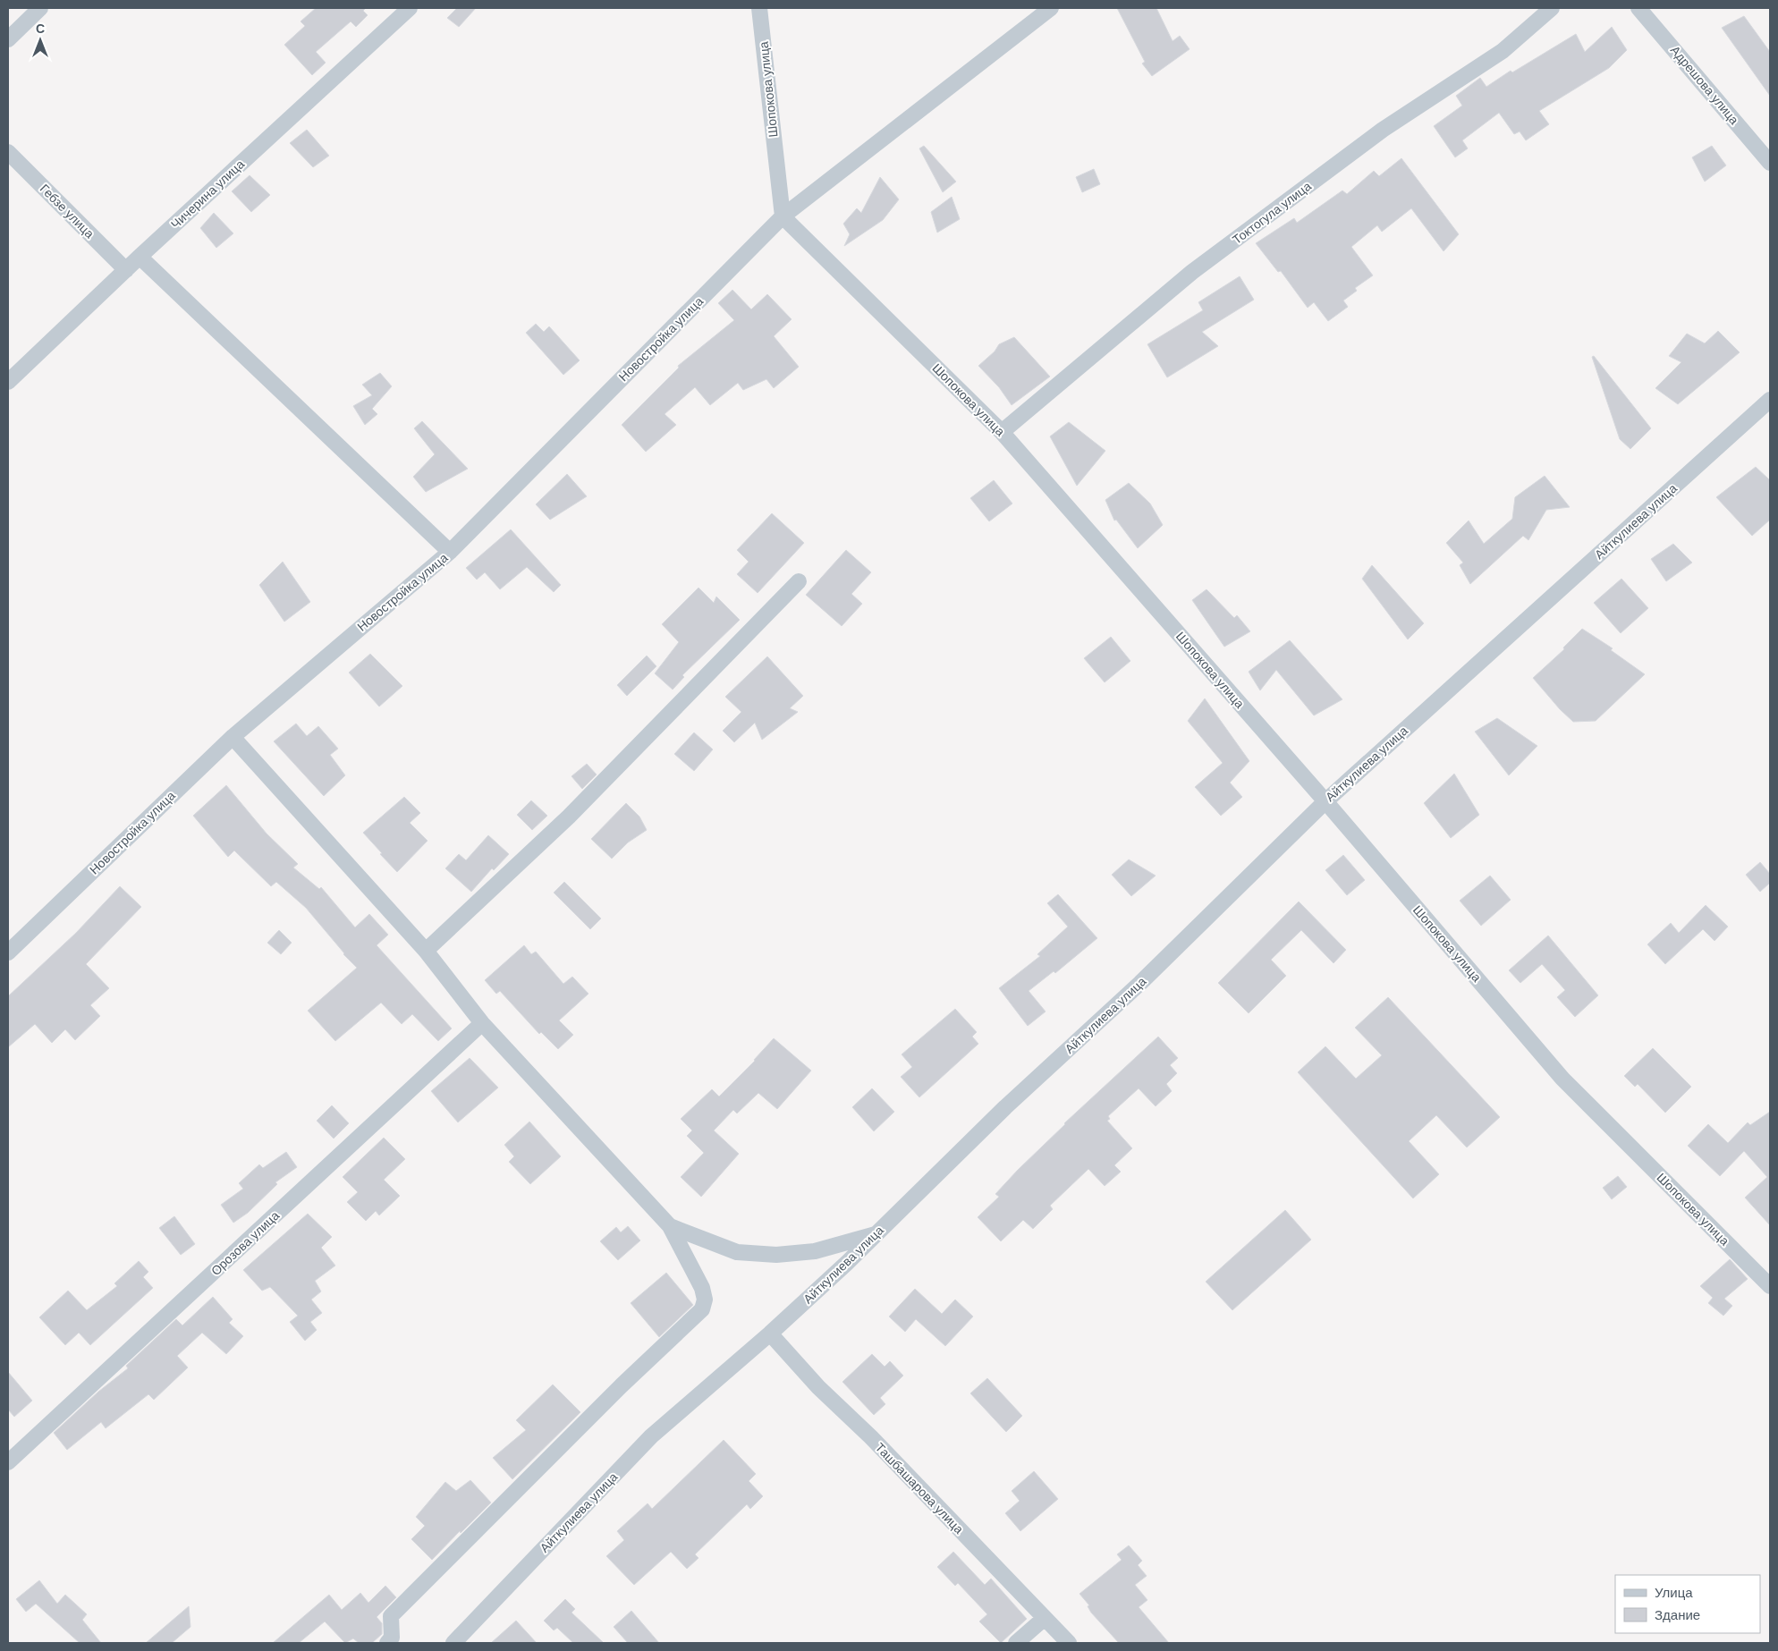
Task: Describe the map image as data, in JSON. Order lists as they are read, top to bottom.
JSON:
{
  "streets": {
    "street": [
      "Адрешова улица",
      "Шопокова улица",
      "Чичерина улица",
      "Гебзе улица",
      "Токтогула улица",
      "Новостройка улица",
      "Айткулиева улица",
      "Орозова улица",
      "Ташбашарова улица"
    ]
  },
  "crossings": [
    ["Шопокова улица", "Токтогула улица"],
    ["Шопокова улица", "Новостройка улица"],
    ["Шопокова улица", "Айткулиева улица"],
    ["Чичерина улица", "Гебзе улица"],
    ["Айткулиева улица", "Ташбашарова улица"]
  ],
  "legend": ["Улица", "Здание"],
  "north": "top"
}
